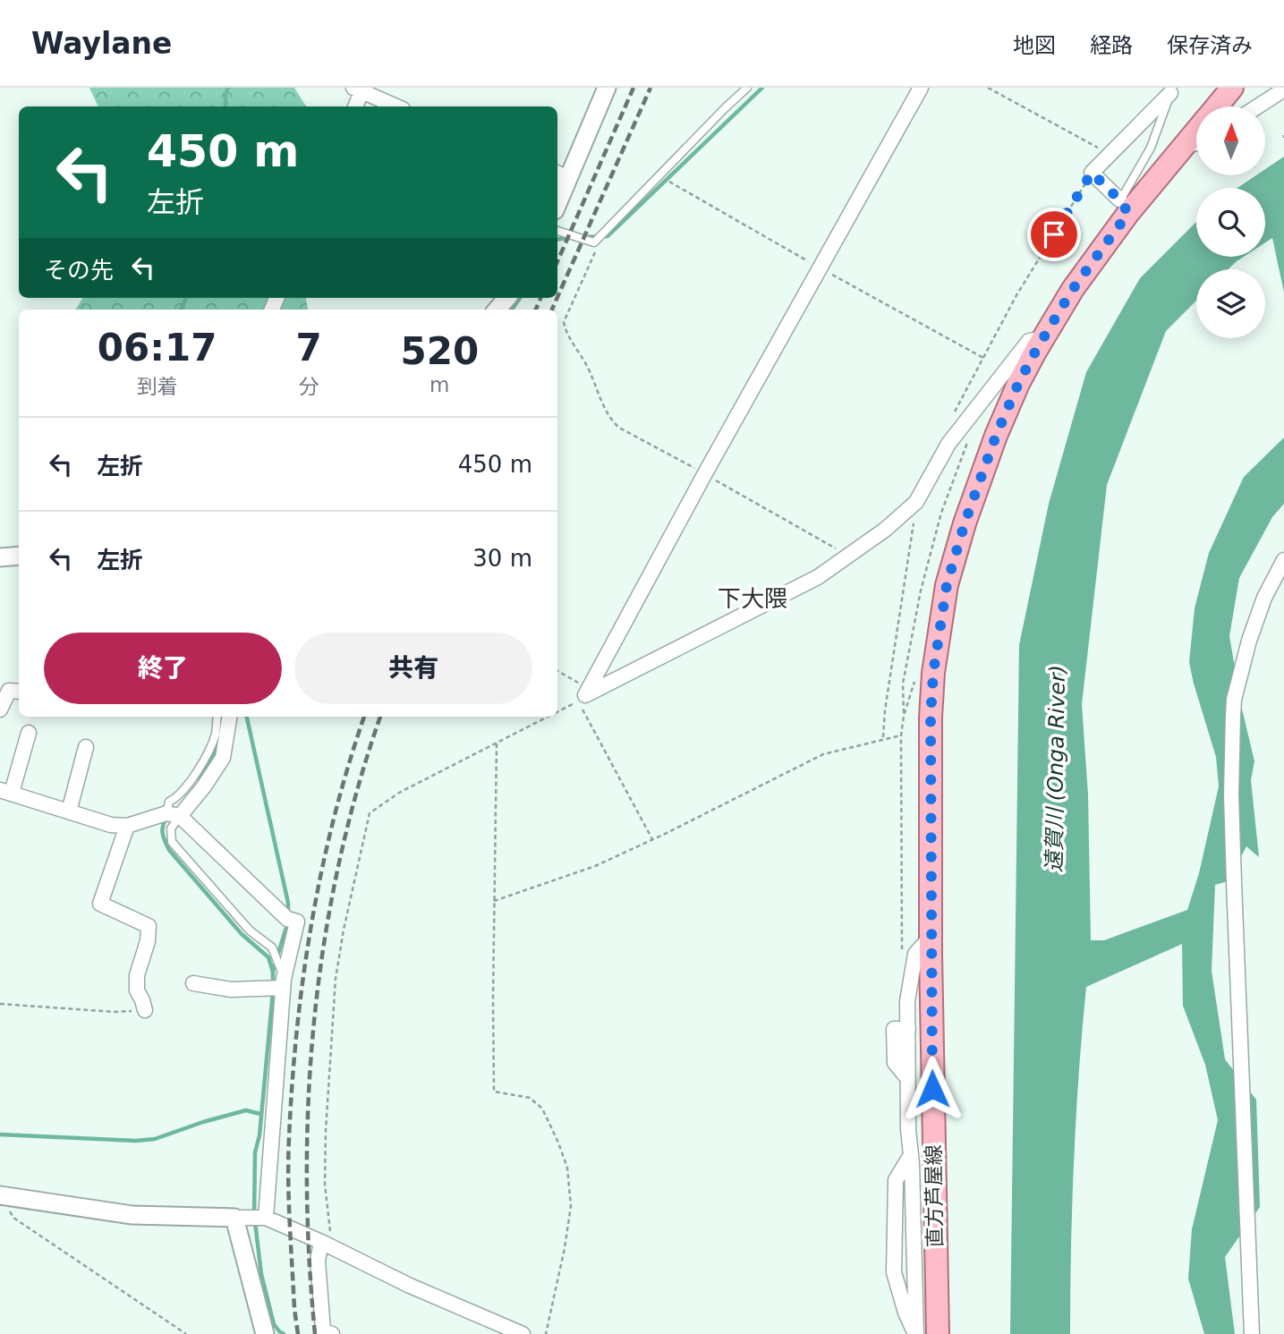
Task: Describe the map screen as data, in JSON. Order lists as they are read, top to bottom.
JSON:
{
  "streets": {
    "main road": ["直方芦屋線"]
  },
  "districts": ["下大隈"],
  "water": ["遠賀川 (Onga River)"],
  "north": "top",
  "page": {
    "header": "Waylane",
    "nav": ["地図", "経路", "保存済み"],
    "turn": ["450 m", "左折"],
    "then": "その先",
    "eta": [
      "06:17",
      "到着",
      "7",
      "分",
      "520",
      "m"
    ],
    "list": [
      {
        "name": "左折",
        "value": "450 m"
      },
      {
        "name": "左折",
        "value": "30 m"
      }
    ],
    "buttons": ["終了", "共有"]
  }
}
